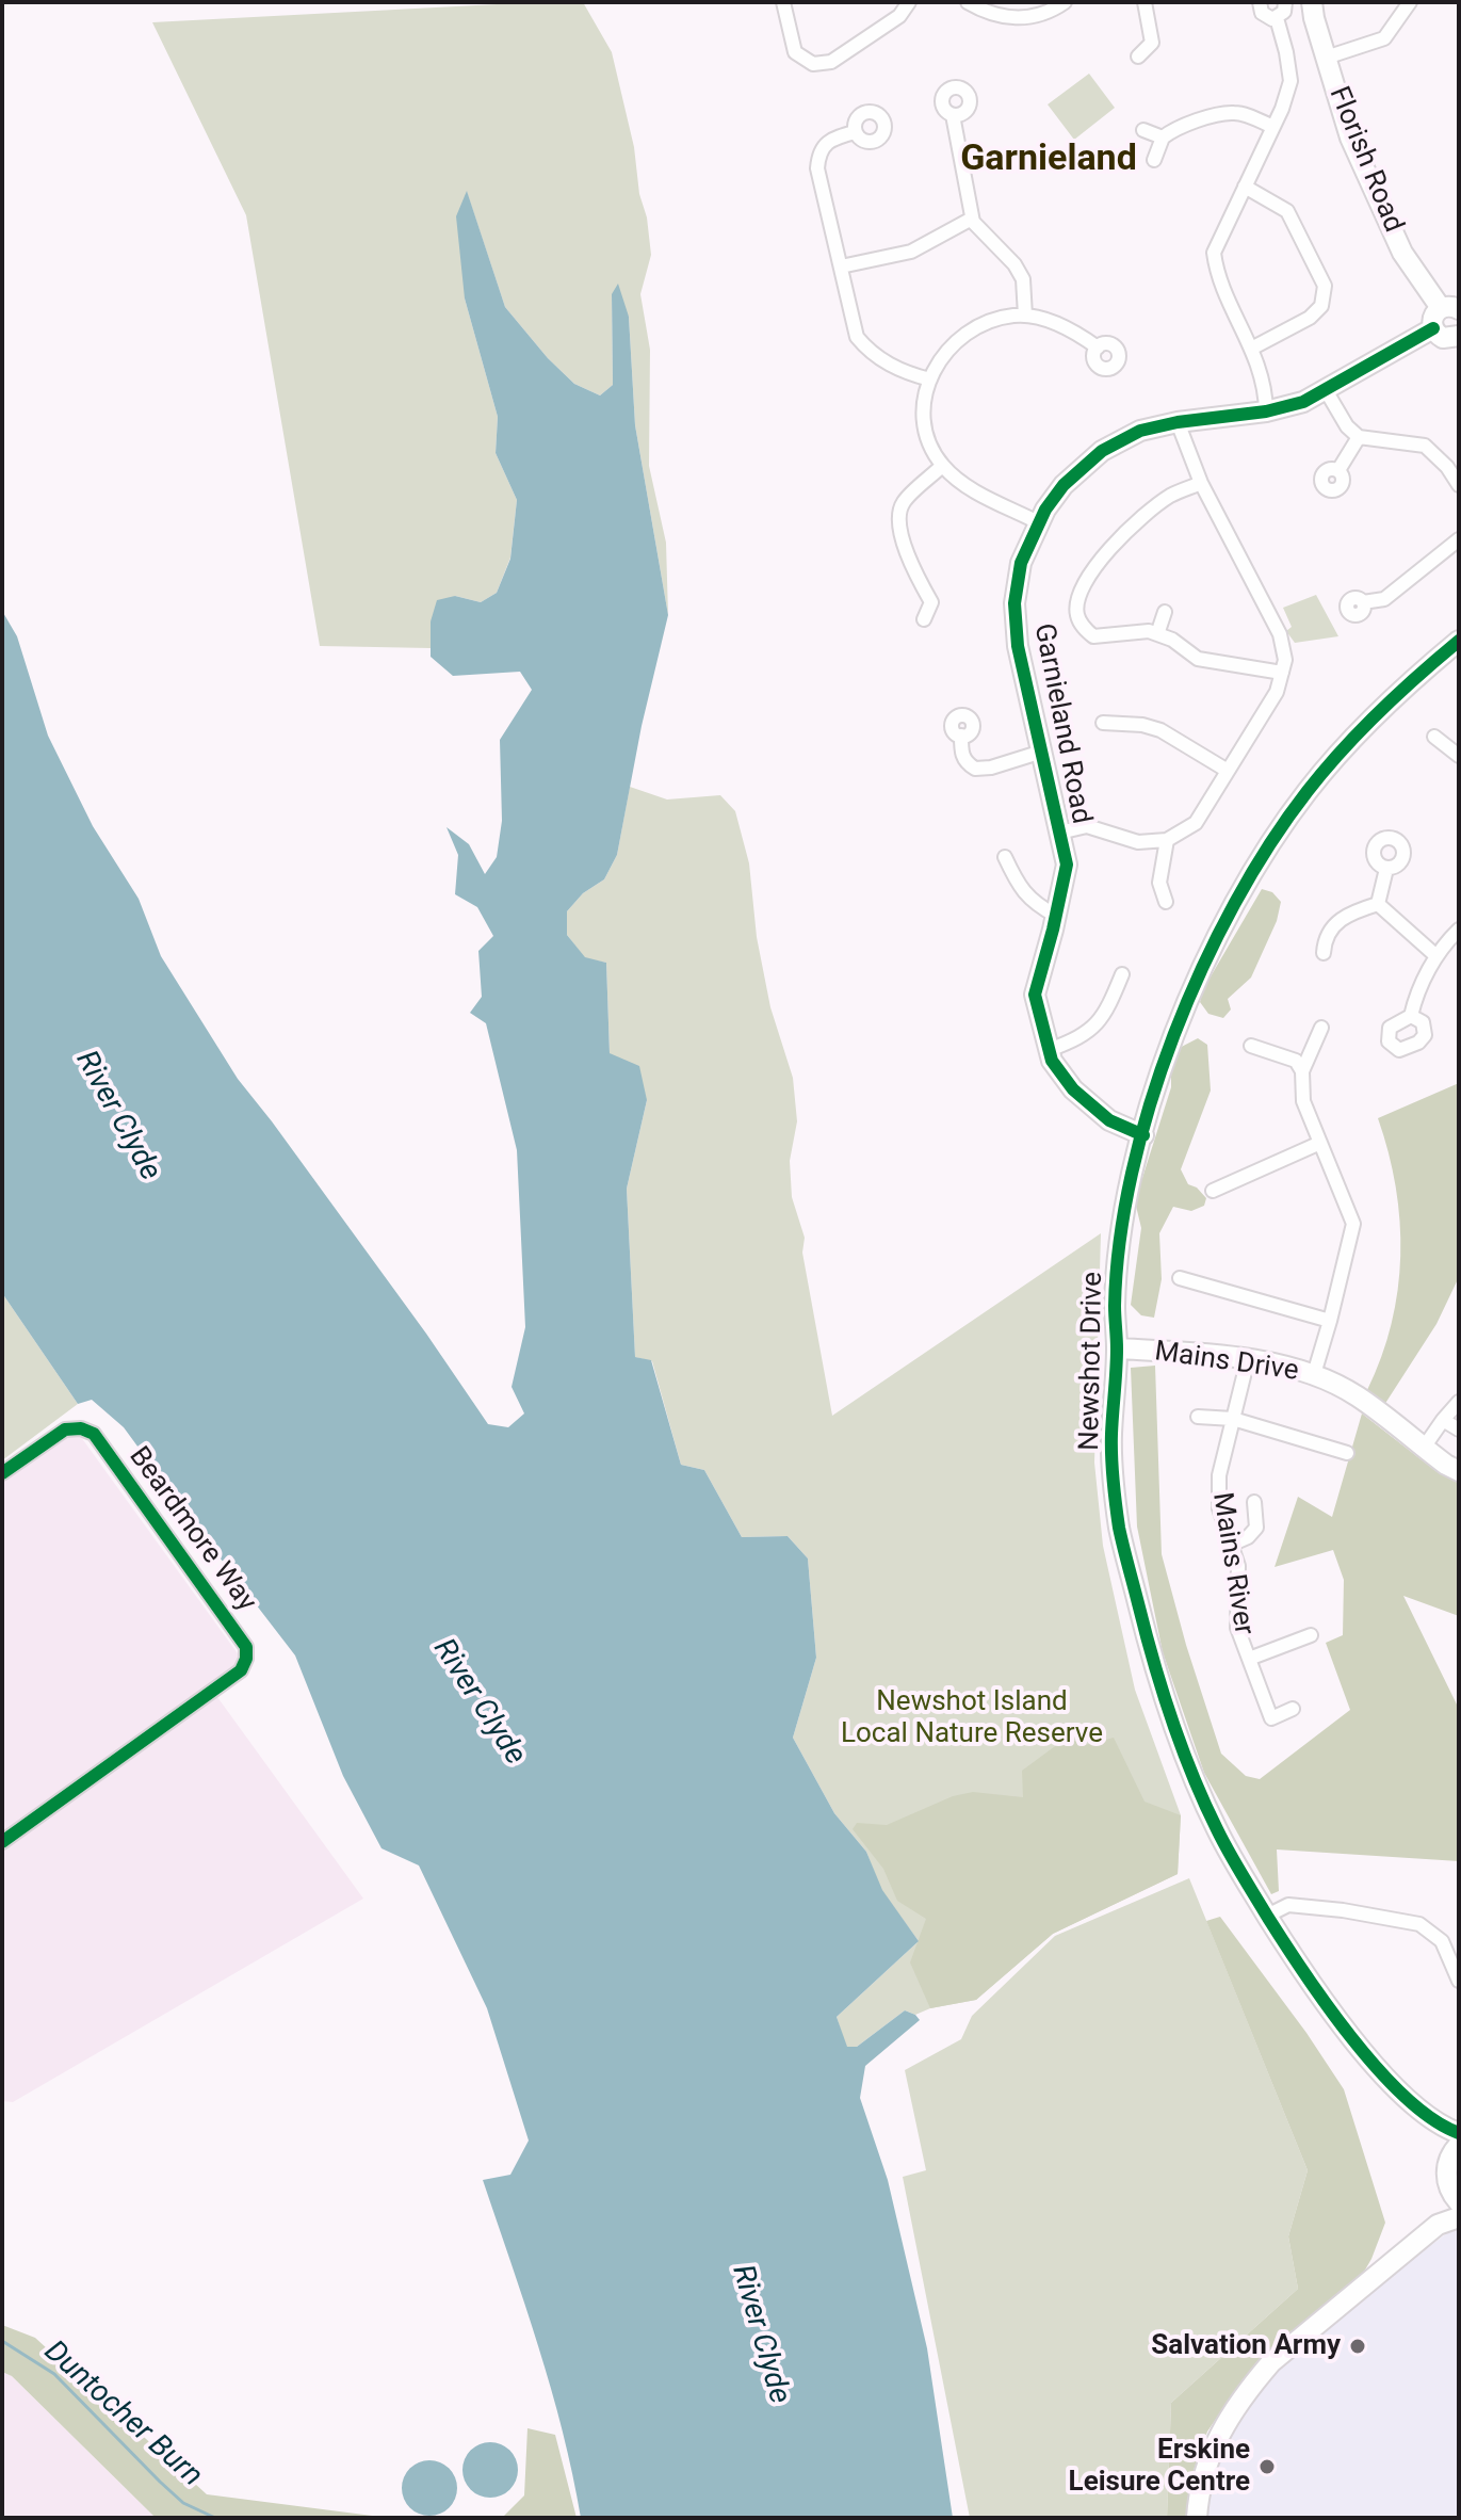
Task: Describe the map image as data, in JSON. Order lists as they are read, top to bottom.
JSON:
{
  "streets": {
    "street": [
      "Florish Road",
      "Garnieland Road",
      "Newshot Drive",
      "Mains Drive",
      "Beardmore Way",
      "Mains River"
    ]
  },
  "crossings": [
    ["Garnieland Road", "Newshot Drive"],
    ["Newshot Drive", "Mains Drive"],
    ["Mains Drive", "Mains River"]
  ],
  "districts": ["Garnieland"],
  "water": ["River Clyde", "Duntocher Burn"],
  "parks": ["Newshot Island Local Nature Reserve"],
  "places": ["Salvation Army", "Erskine Leisure Centre"]
}
